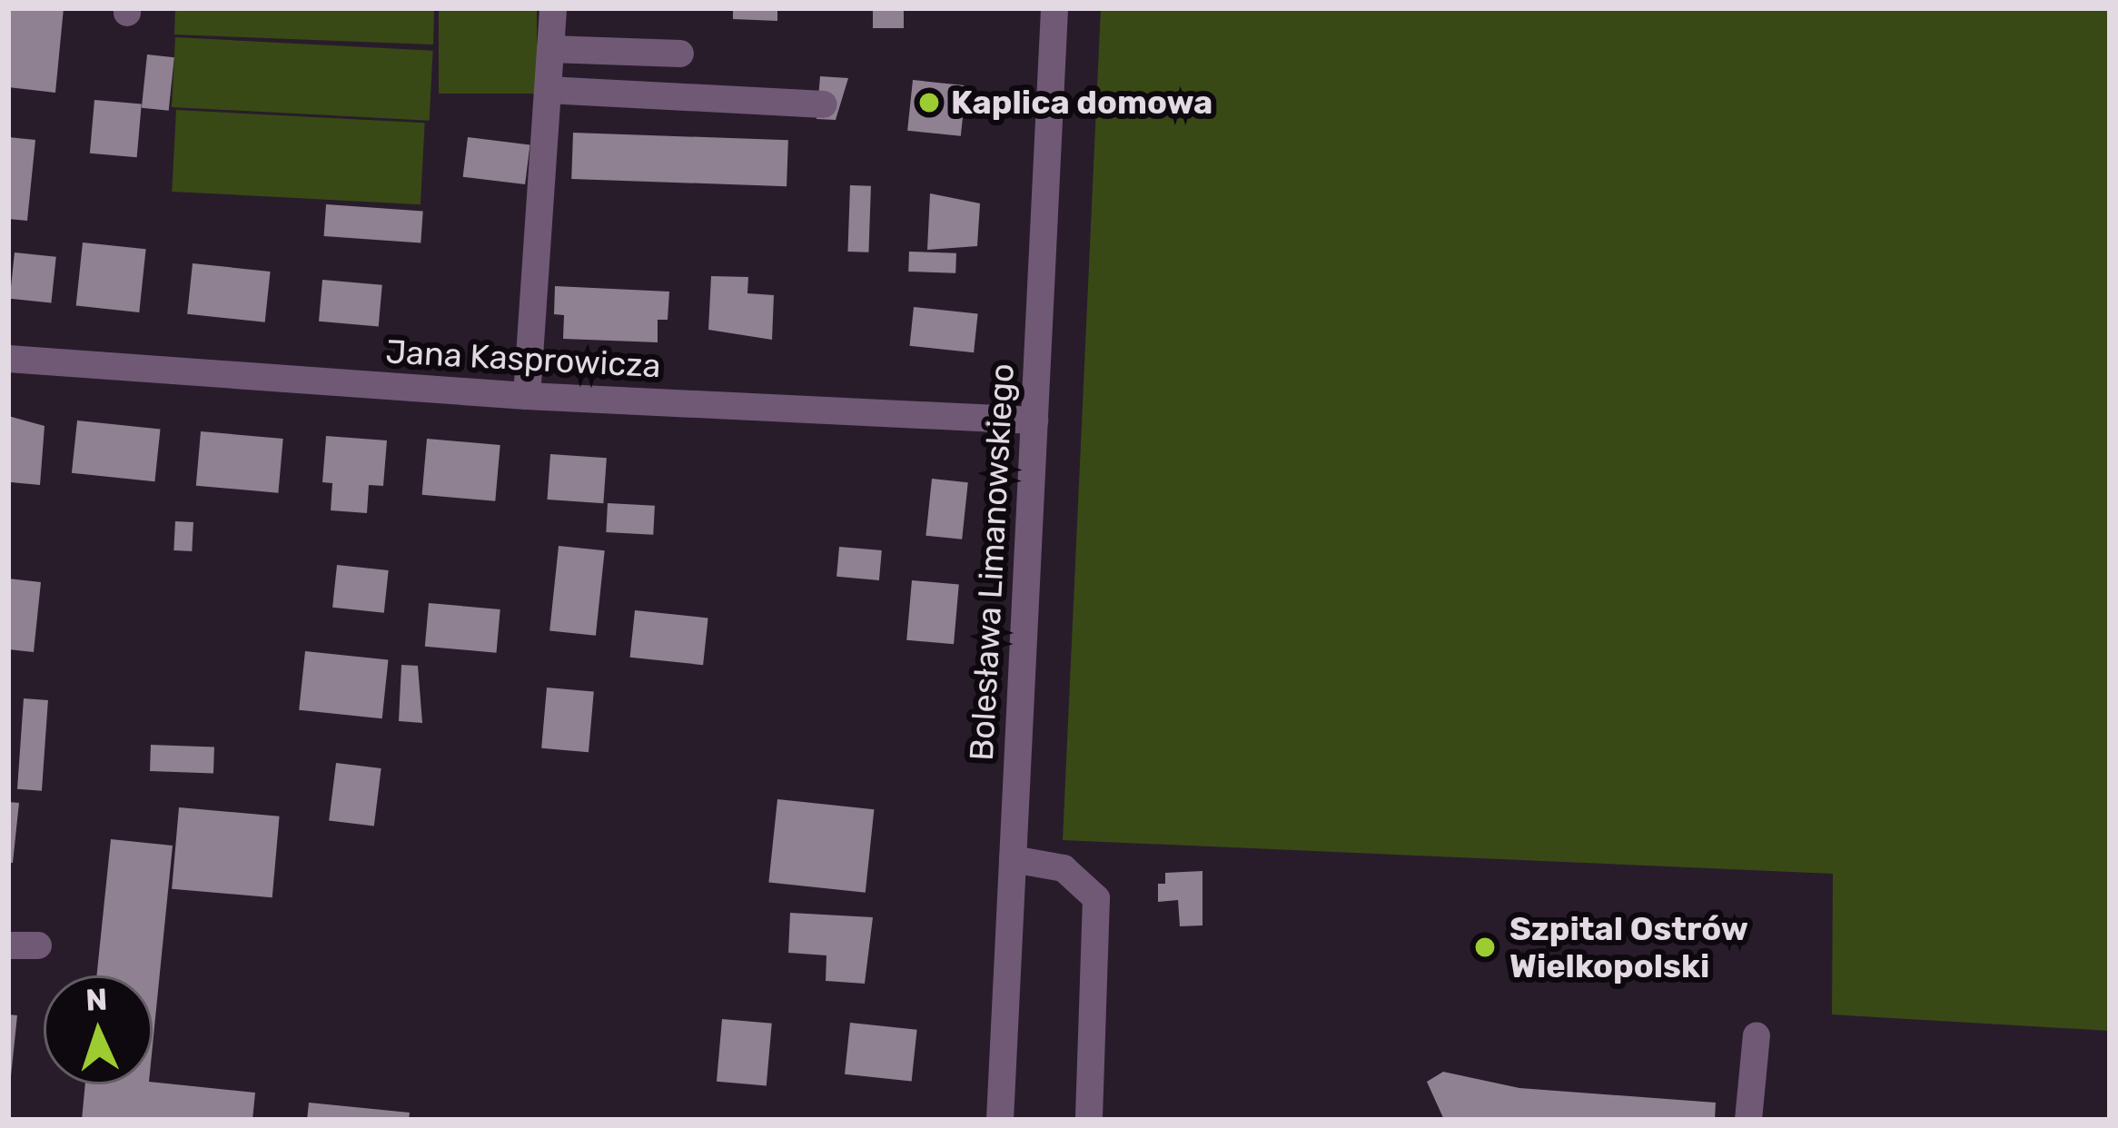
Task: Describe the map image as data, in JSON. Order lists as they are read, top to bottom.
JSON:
{
  "streets": {
    "street": ["Jana Kasprowicza", "Bolesława Limanowskiego"]
  },
  "crossings": [
    ["Jana Kasprowicza", "Bolesława Limanowskiego"]
  ],
  "places": ["Kaplica domowa", "Szpital Ostrów Wielkopolski"],
  "north": "top"
}
